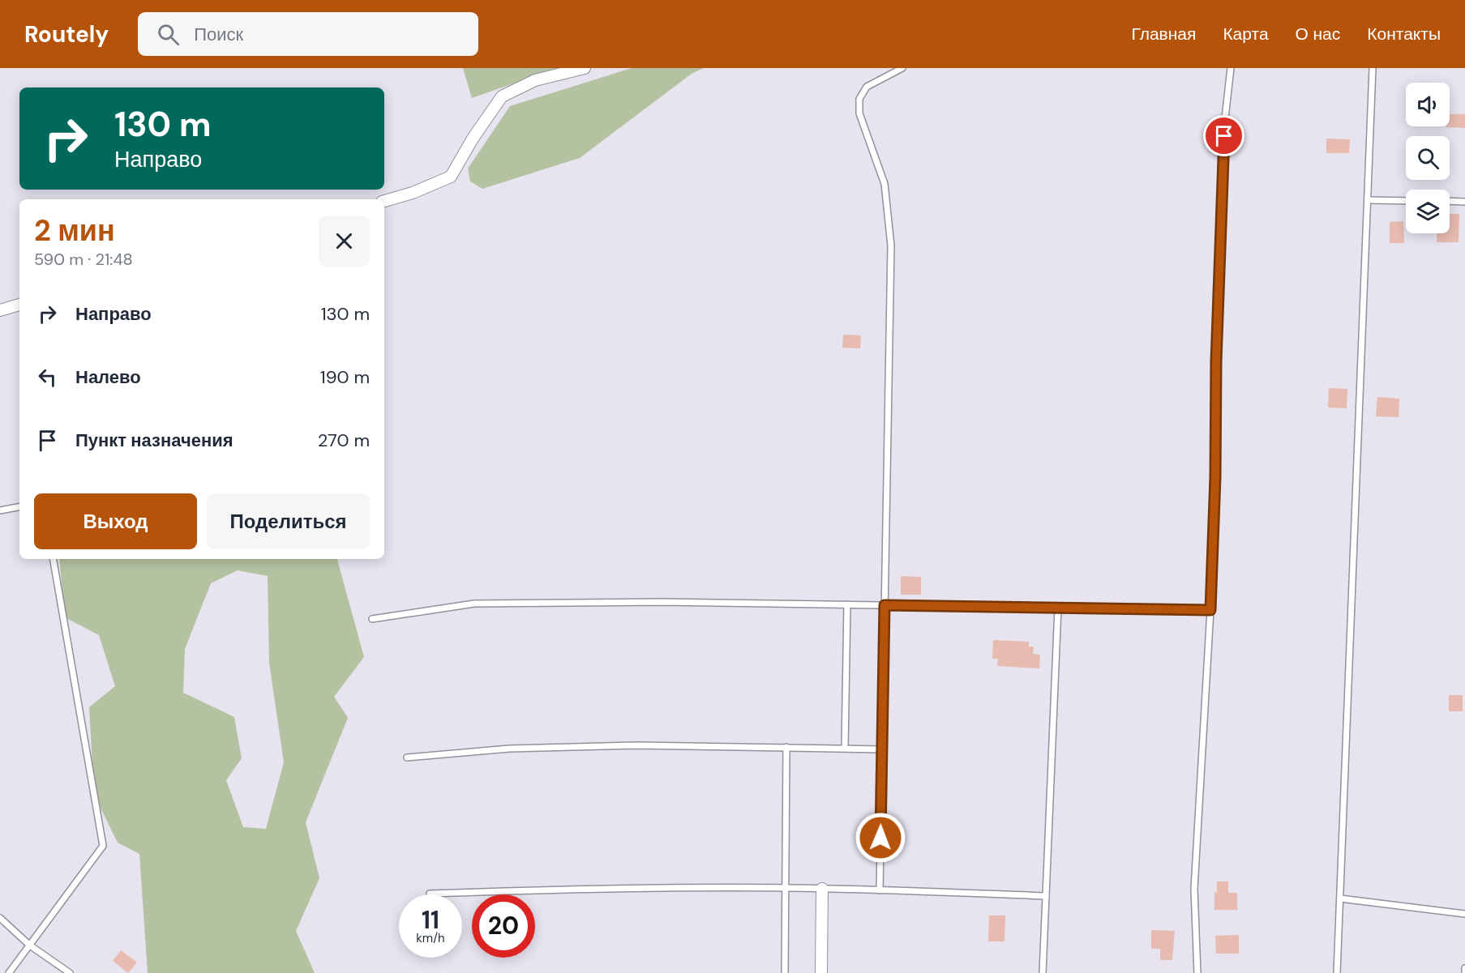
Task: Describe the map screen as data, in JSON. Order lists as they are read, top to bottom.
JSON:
{
  "page": {
    "header": "Routely",
    "search": "Поиск",
    "nav": [
      "Главная",
      "Карта",
      "О нас",
      "Контакты"
    ],
    "turn": ["130 m", "Направо"],
    "heading": ["2 мин", "590 m · 21:48"],
    "list": [
      {
        "name": "Направо",
        "value": "130 m"
      },
      {
        "name": "Налево",
        "value": "190 m"
      },
      {
        "name": "Пункт назначения",
        "value": "270 m"
      }
    ],
    "buttons": ["Выход", "Поделиться"],
    "speed": "11 km/h",
    "limit": "20"
  }
}
